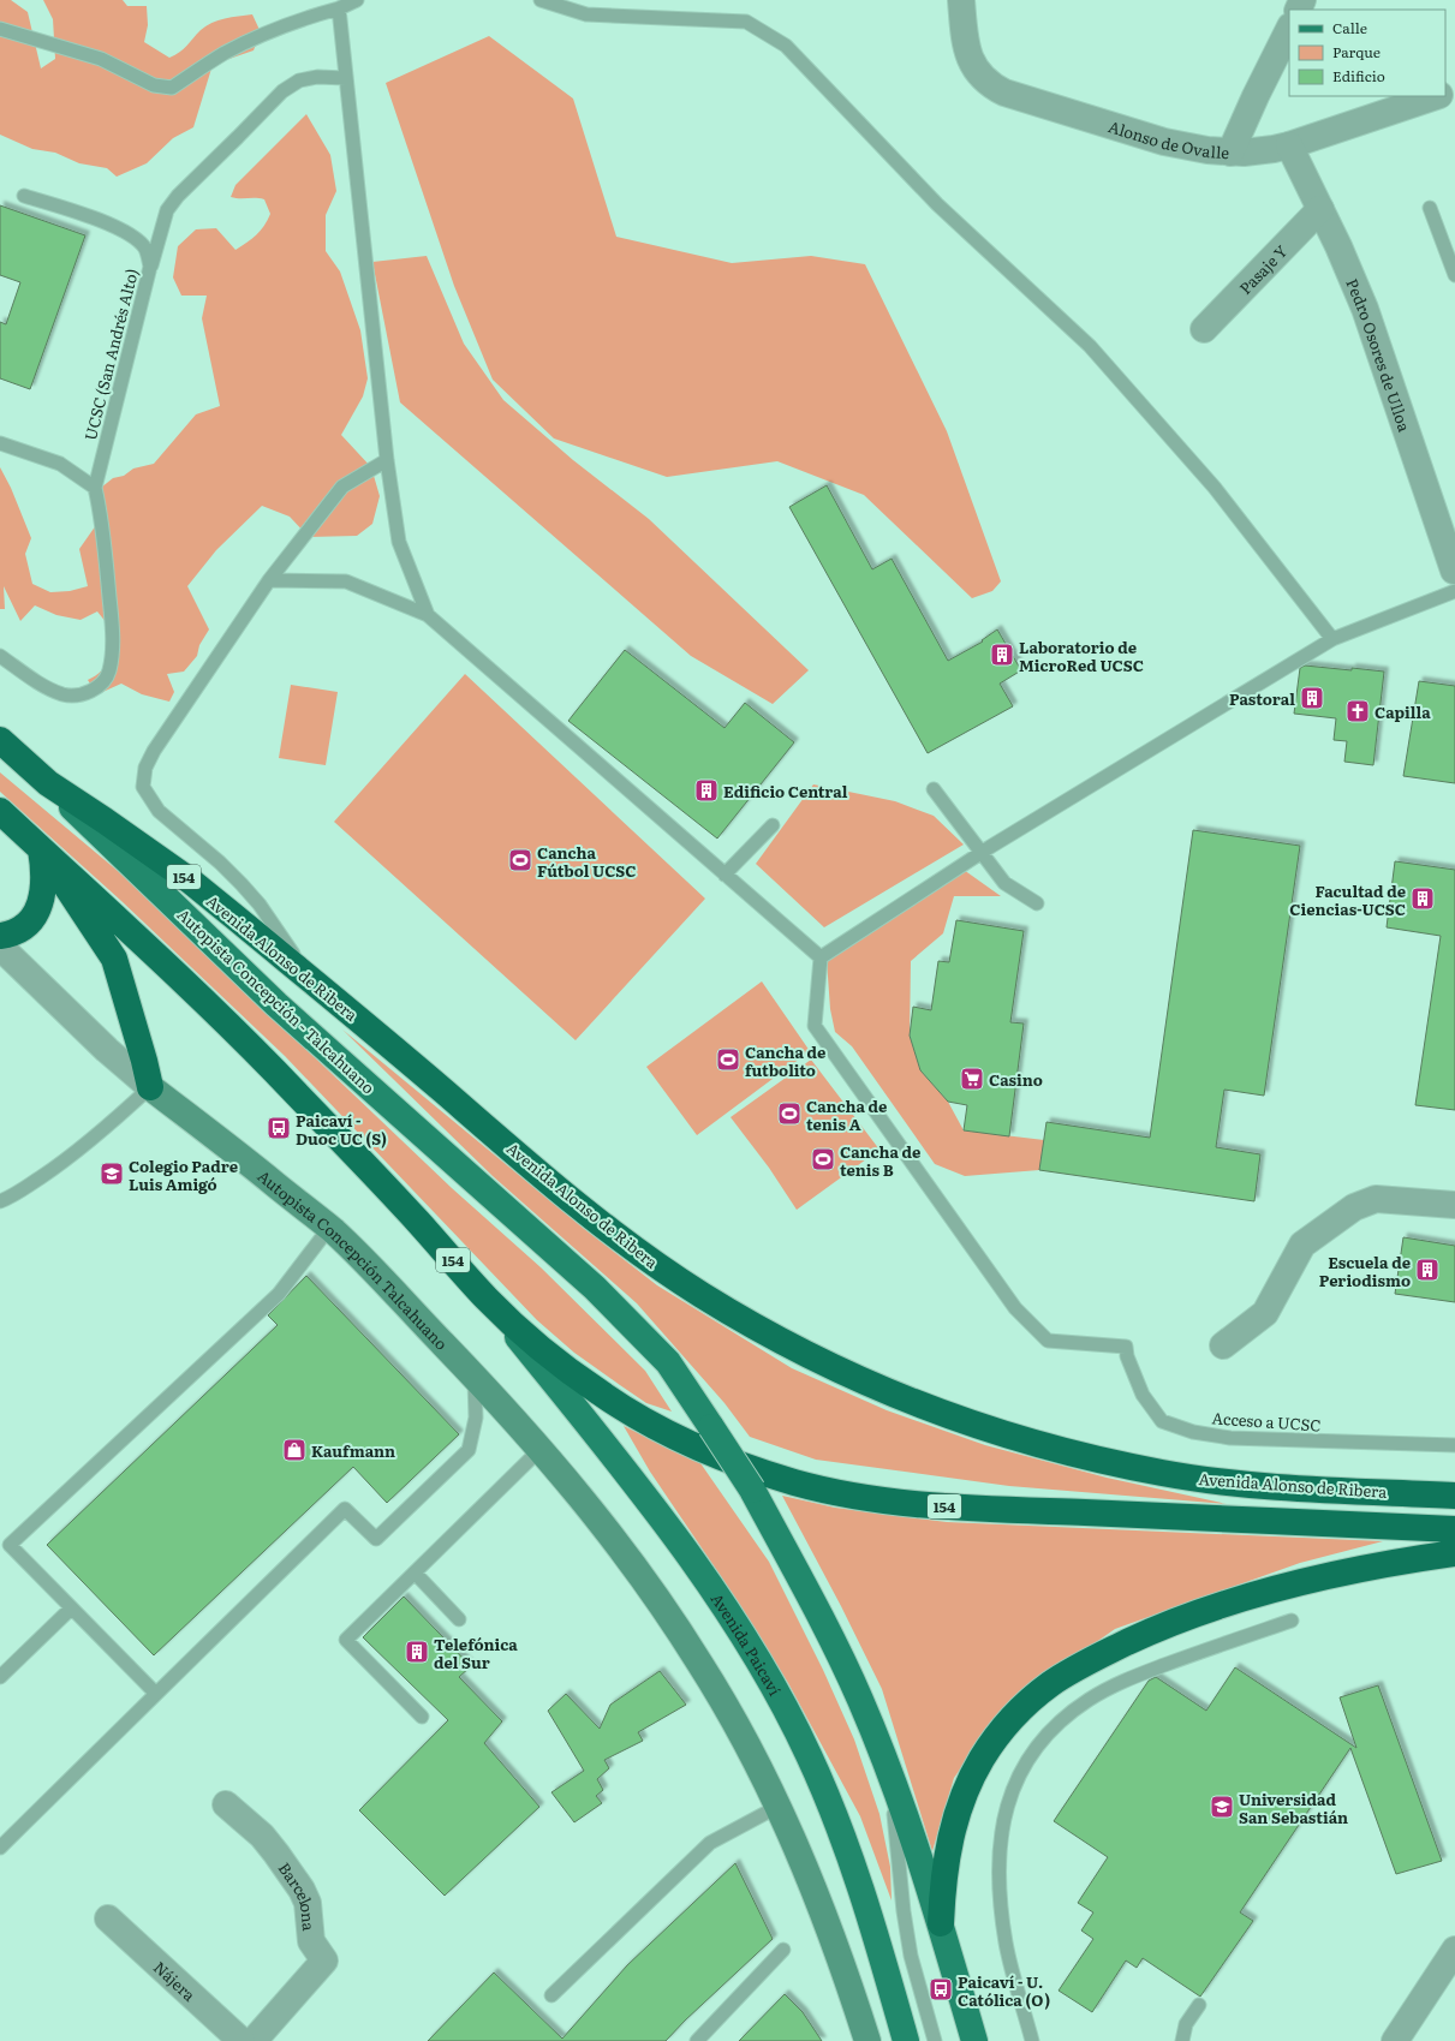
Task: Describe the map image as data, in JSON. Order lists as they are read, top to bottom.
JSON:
{
  "streets": {
    "highway": ["154", "Avenida Alonso de Ribera", "Autopista Concepción - Talcahuano"],
    "main road": ["Avenida Paicaví"],
    "street": [
      "Alonso de Ovalle",
      "Pasaje Y",
      "Pedro Osores de Ulloa",
      "Autopista Concepción Talcahuano",
      "Barcelona",
      "Nájera"
    ],
    "lane": ["UCSC (San Andrés Alto)", "Acceso a UCSC"]
  },
  "crossings": [
    ["Alonso de Ovalle", "Pedro Osores de Ulloa"],
    ["Pasaje Y", "Pedro Osores de Ulloa"],
    ["154", "Avenida Paicaví"],
    ["Avenida Alonso de Ribera", "Autopista Concepción - Talcahuano"]
  ],
  "places": {
    "building": [
      "Laboratorio de MicroRed UCSC",
      "Pastoral",
      "Edificio Central",
      "Facultad de Ciencias-UCSC",
      "Escuela de Periodismo",
      "Telefónica del Sur"
    ],
    "church": ["Capilla"],
    "sports": [
      "Cancha Fútbol UCSC",
      "Cancha de futbolito",
      "Cancha de tenis A",
      "Cancha de tenis B"
    ],
    "supermarket": ["Casino"],
    "bus stop": ["Paicaví - Duoc UC (S)", "Paicaví - U. Católica (O)"],
    "school or university": ["Colegio Padre Luis Amigó", "Universidad San Sebastián"],
    "shop": ["Kaufmann"]
  },
  "legend": ["Calle", "Parque", "Edificio"]
}
